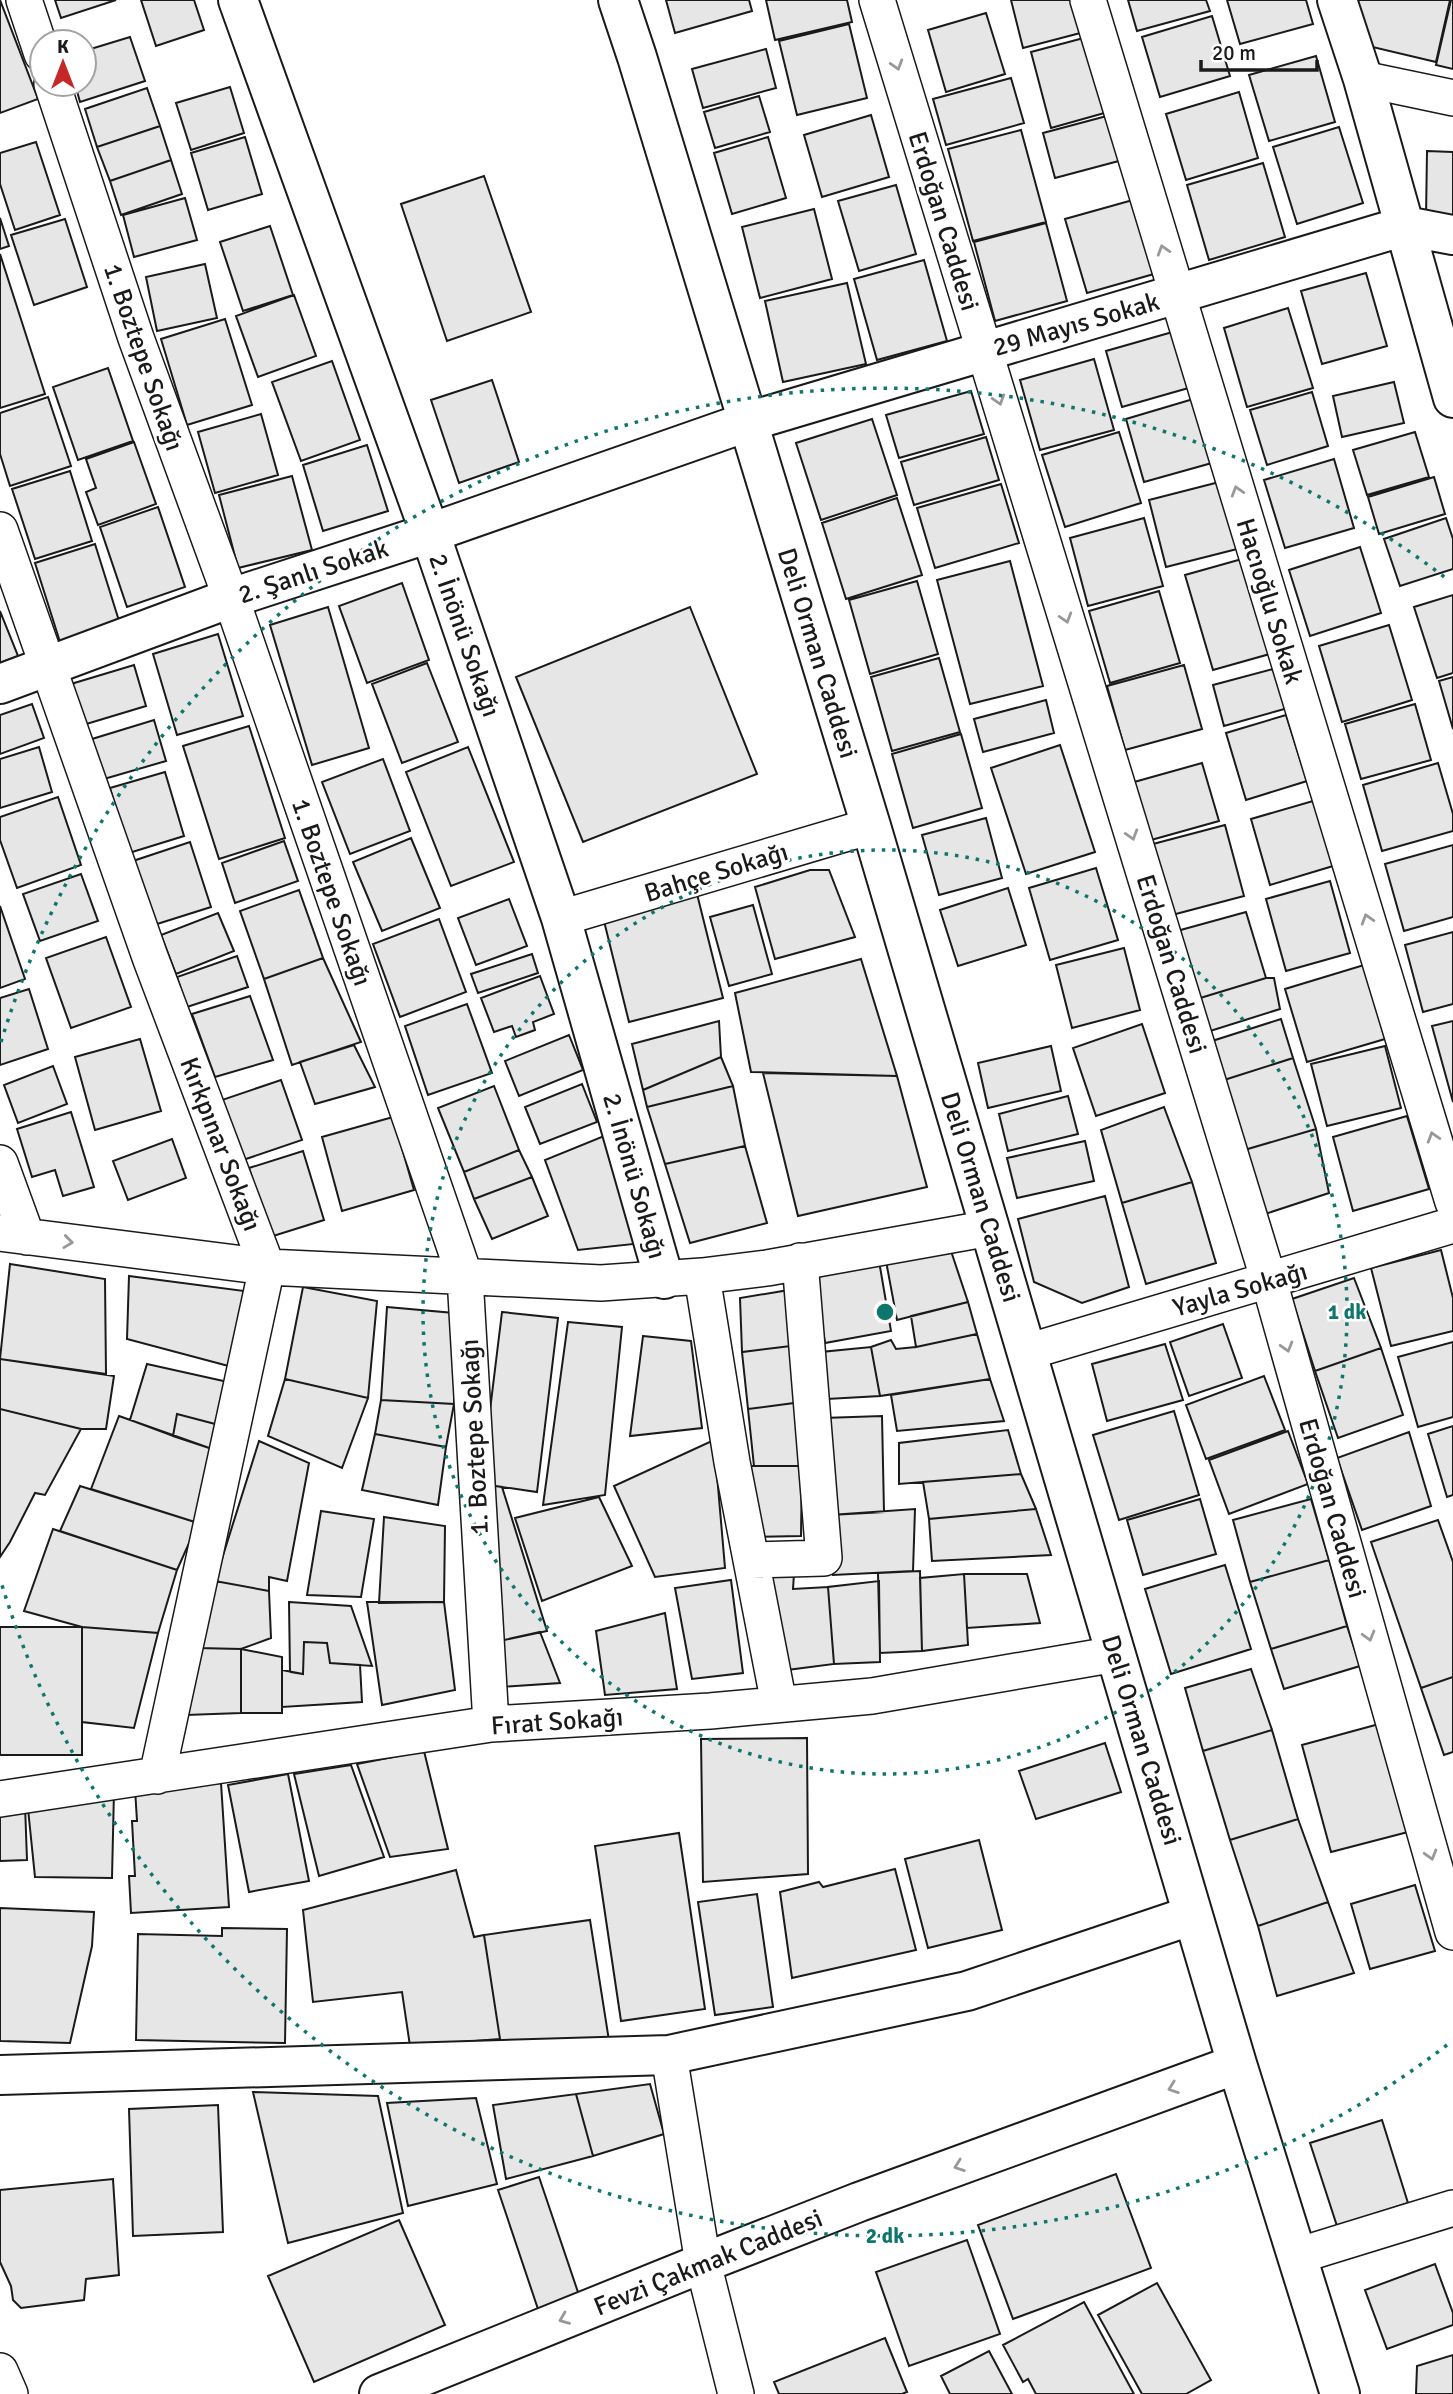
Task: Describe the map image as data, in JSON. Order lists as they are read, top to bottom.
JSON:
{
  "streets": {
    "street": [
      "Erdoğan Caddesi",
      "29 Mayıs Sokak",
      "1. Boztepe Sokağı",
      "2. Şanlı Sokak",
      "Hacıoğlu Sokak",
      "2. İnönü Sokağı",
      "Deli Orman Caddesi",
      "Bahçe Sokağı",
      "Kırkpınar Sokağı",
      "Yayla Sokağı",
      "Fırat Sokağı",
      "Fevzi Çakmak Caddesi"
    ]
  },
  "crossings": [
    ["Erdoğan Caddesi", "29 Mayıs Sokak"],
    ["Erdoğan Caddesi", "Yayla Sokağı"],
    ["29 Mayıs Sokak", "2. Şanlı Sokak"],
    ["29 Mayıs Sokak", "Hacıoğlu Sokak"],
    ["29 Mayıs Sokak", "Deli Orman Caddesi"],
    ["1. Boztepe Sokağı", "2. Şanlı Sokak"],
    ["1. Boztepe Sokağı", "Fırat Sokağı"],
    ["2. Şanlı Sokak", "2. İnönü Sokağı"],
    ["2. Şanlı Sokak", "Deli Orman Caddesi"],
    ["2. Şanlı Sokak", "Kırkpınar Sokağı"],
    ["2. İnönü Sokağı", "Bahçe Sokağı"],
    ["Deli Orman Caddesi", "Bahçe Sokağı"],
    ["Deli Orman Caddesi", "Yayla Sokağı"],
    ["Deli Orman Caddesi", "Fırat Sokağı"],
    ["Deli Orman Caddesi", "Fevzi Çakmak Caddesi"]
  ],
  "one_way": ["Erdoğan Caddesi"],
  "scale_bar": "20 m",
  "north": "top",
  "rings": ["1 dk", "2 dk"]
}
